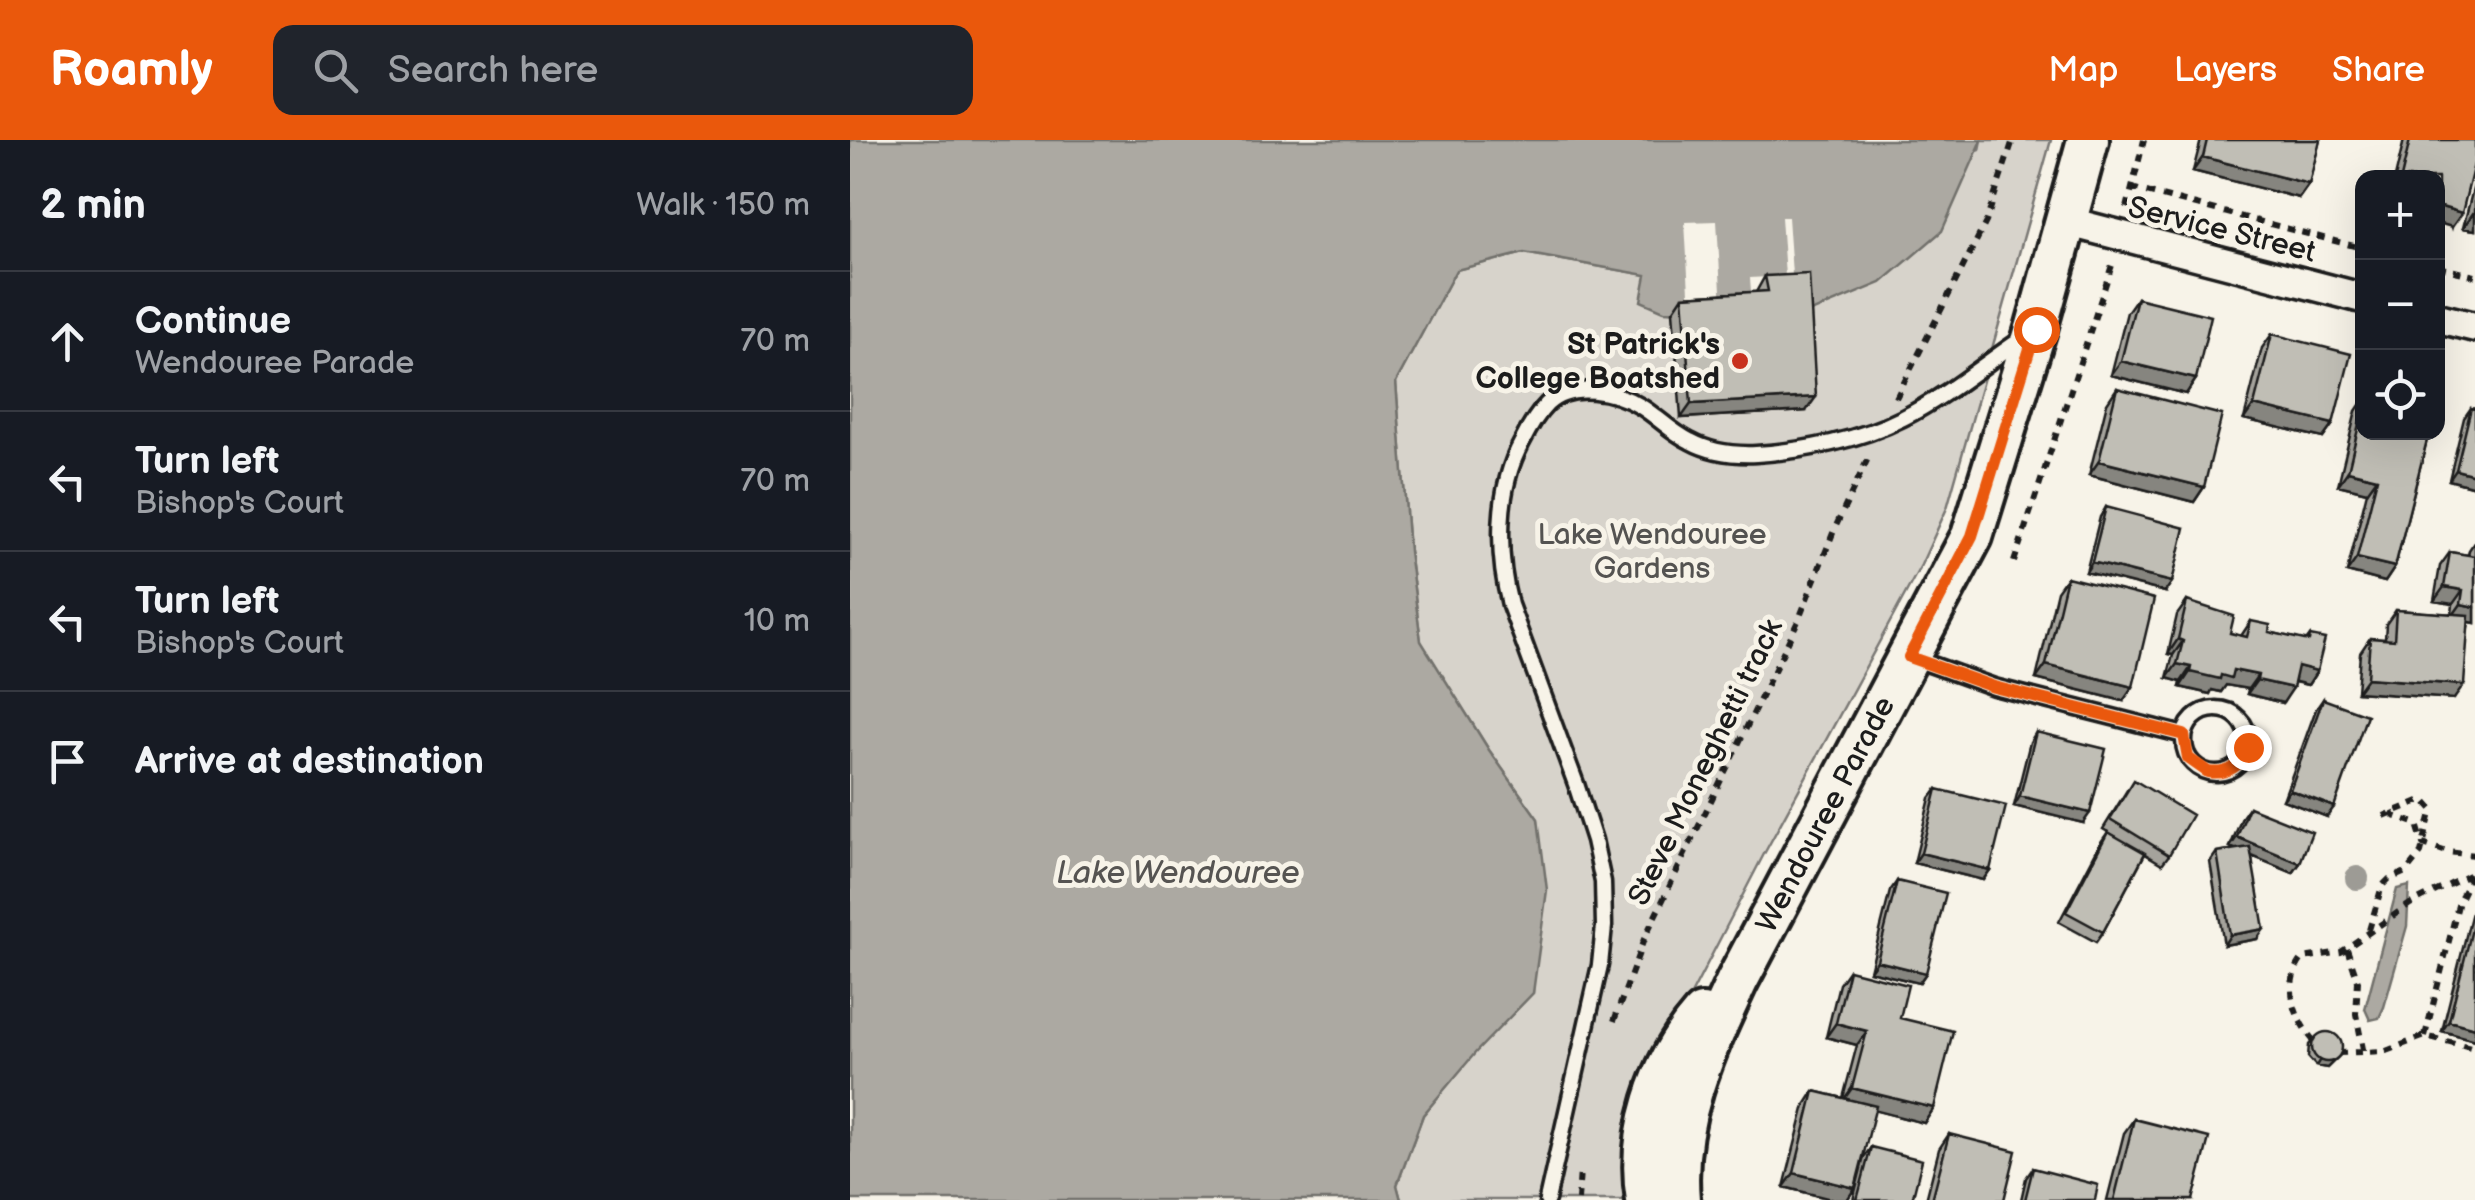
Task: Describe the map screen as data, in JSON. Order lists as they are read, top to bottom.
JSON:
{
  "streets": {
    "street": ["Service Street", "Wendouree Parade"],
    "path": ["Steve Moneghetti track"]
  },
  "crossings": [
    ["Service Street", "Wendouree Parade"]
  ],
  "water": ["Lake Wendouree"],
  "parks": ["Lake Wendouree Gardens"],
  "places": ["St Patrick's College Boatshed"],
  "page": {
    "header": "Roamly",
    "search": "Search here",
    "nav": ["Map", "Layers", "Share"],
    "heading": ["2 min", "Walk · 150 m"],
    "map_buttons": ["+", "−"],
    "list": [
      ["Continue", "Wendouree Parade", "70 m"],
      ["Turn left", "Bishop's Court", "70 m"],
      ["Turn left", "Bishop's Court", "10 m"],
      "Arrive at destination"
    ]
  }
}
